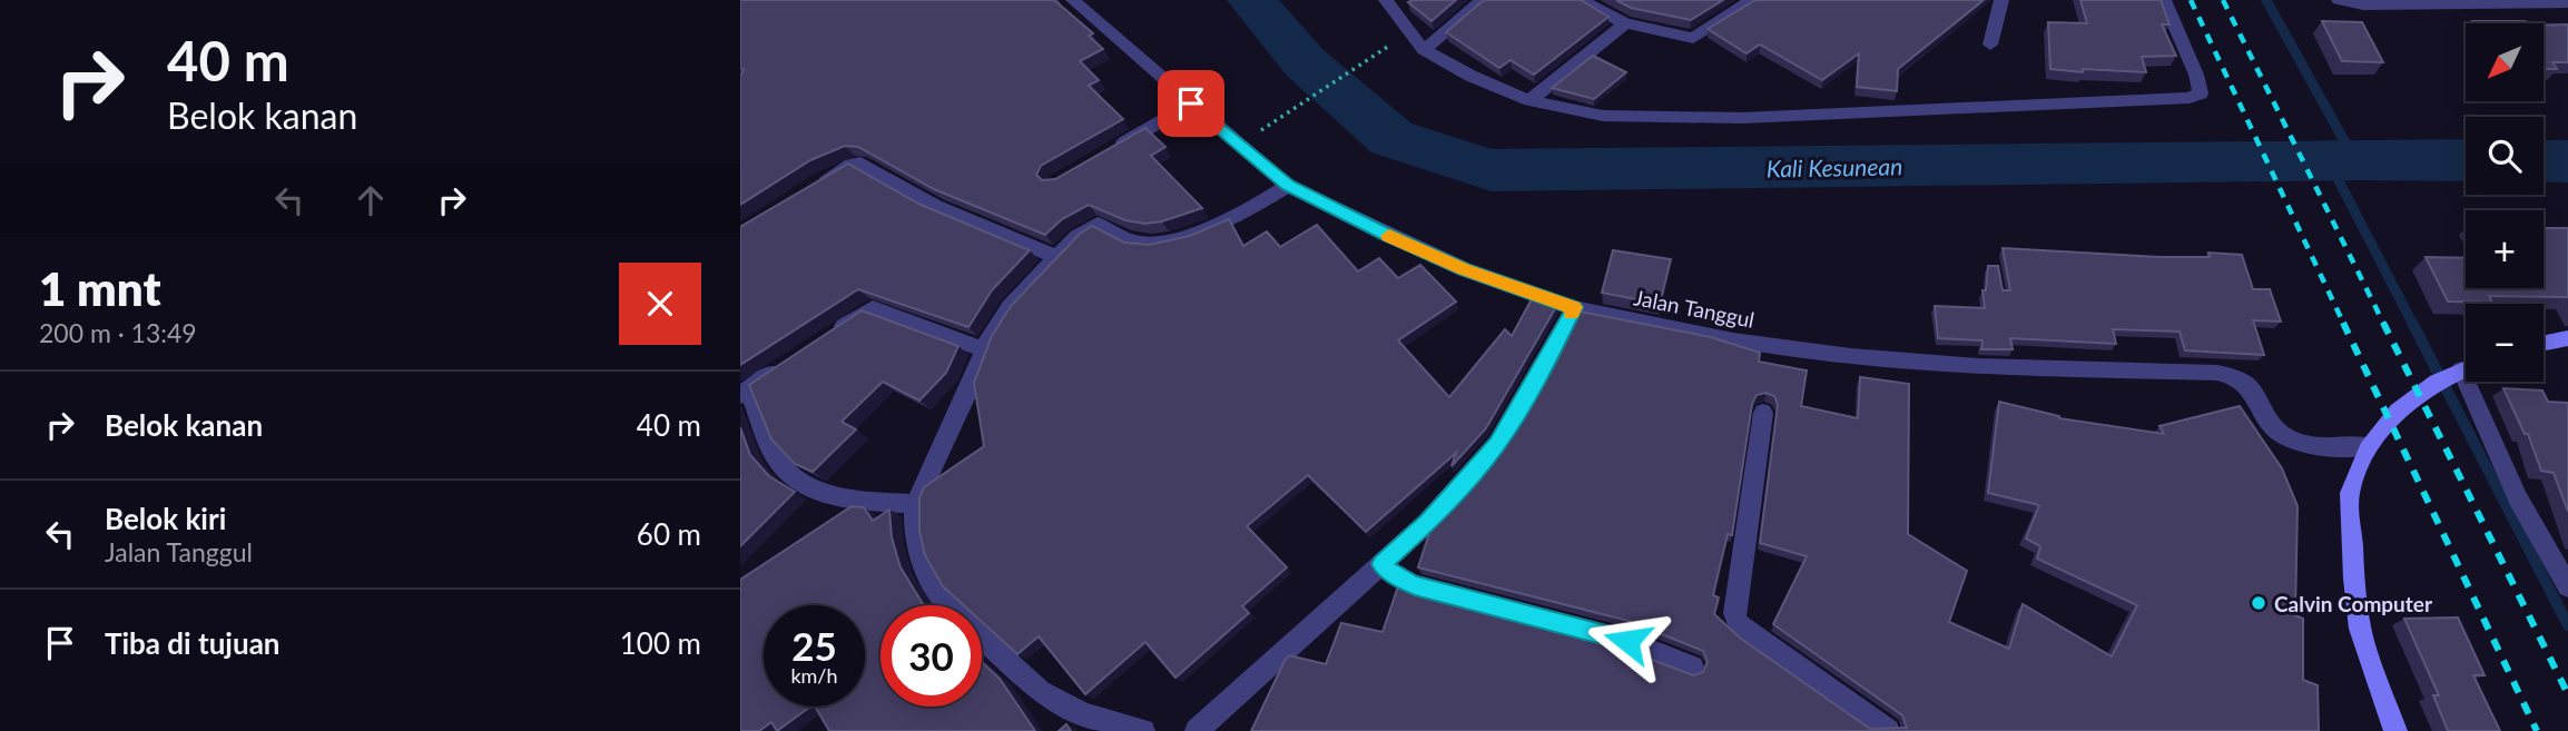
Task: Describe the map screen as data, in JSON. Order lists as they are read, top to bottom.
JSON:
{
  "streets": {
    "street": ["Jalan Tanggul"]
  },
  "water": ["Kali Kesunean"],
  "places": ["Calvin Computer"],
  "north": "bottom left",
  "page": {
    "turn": ["40 m", "Belok kanan"],
    "map_buttons": ["+", "−"],
    "heading": ["1 mnt", "200 m · 13:49"],
    "list": [
      {
        "name": "Belok kanan",
        "value": "40 m"
      },
      {
        "name": "Belok kiri",
        "note": "Jalan Tanggul",
        "value": "60 m"
      },
      {
        "name": "Tiba di tujuan",
        "value": "100 m"
      }
    ],
    "speed": "25 km/h",
    "limit": "30"
  }
}
